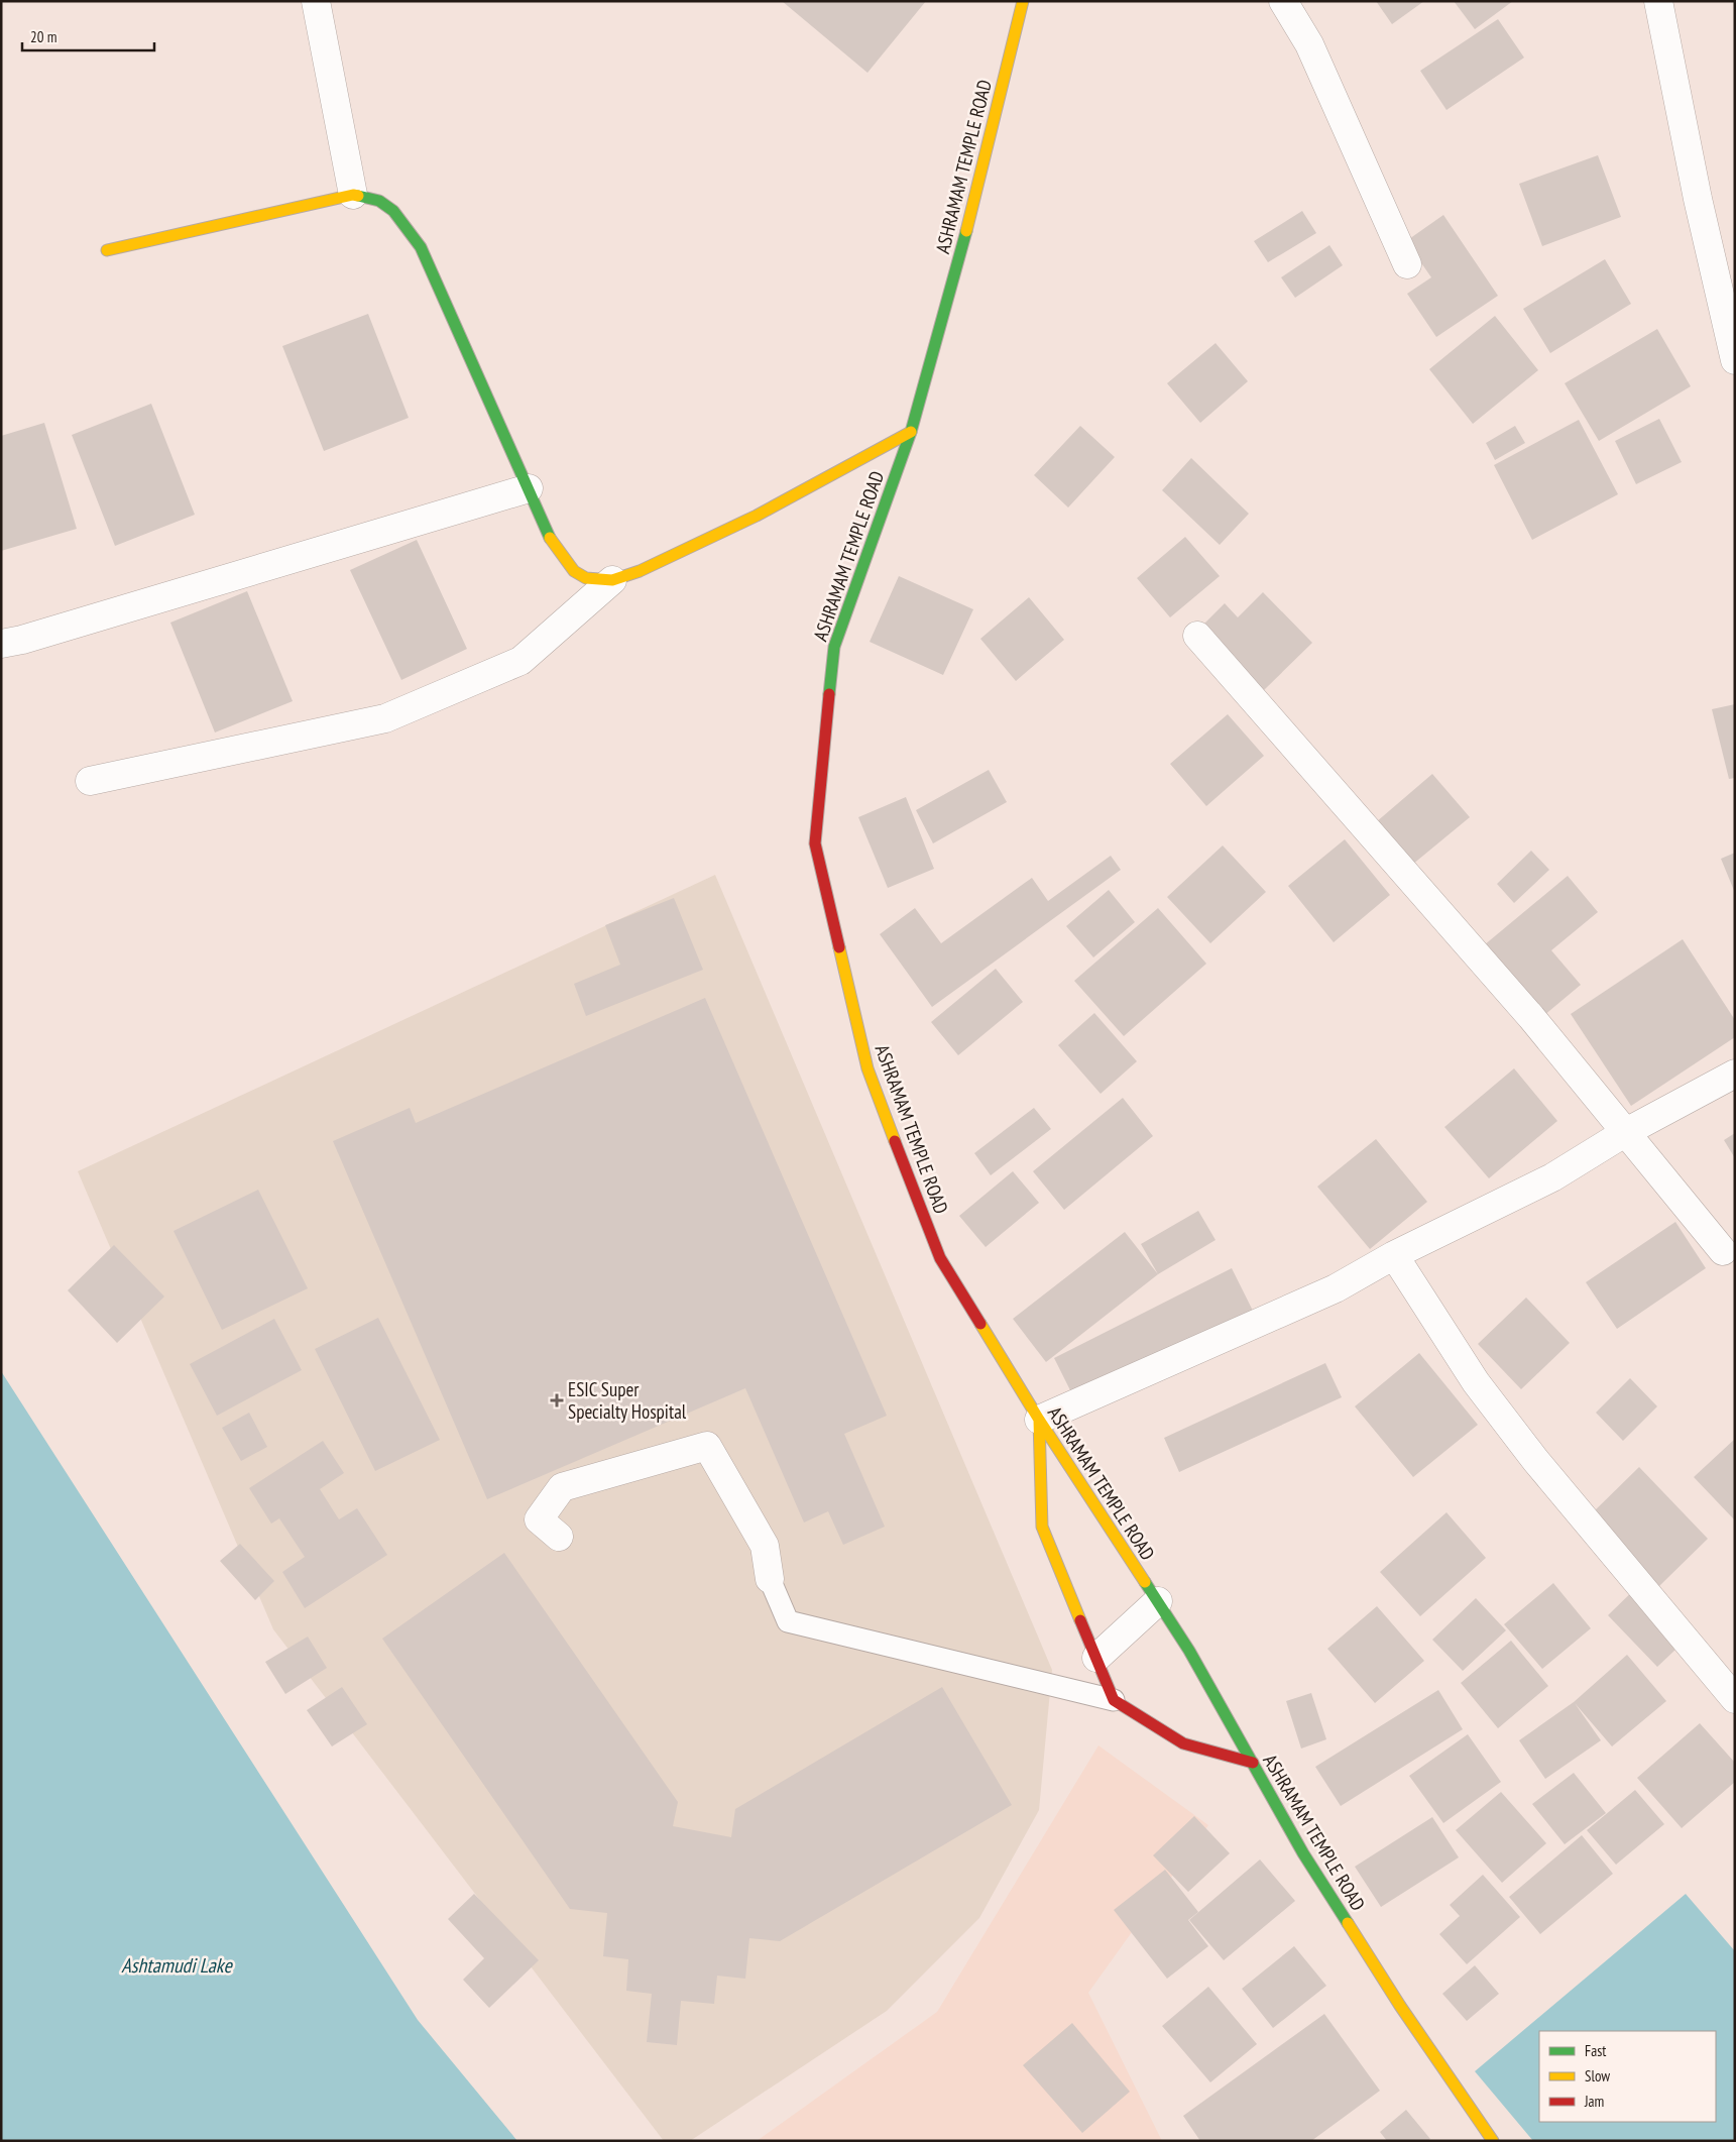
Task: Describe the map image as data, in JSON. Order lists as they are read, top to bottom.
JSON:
{
  "streets": {
    "street": ["ASHRAMAM TEMPLE ROAD"]
  },
  "water": ["Ashtamudi Lake"],
  "places": {
    "health": ["ESIC Super Specialty Hospital"]
  },
  "legend": ["Fast", "Slow", "Jam"],
  "scale_bar": "20 m"
}
